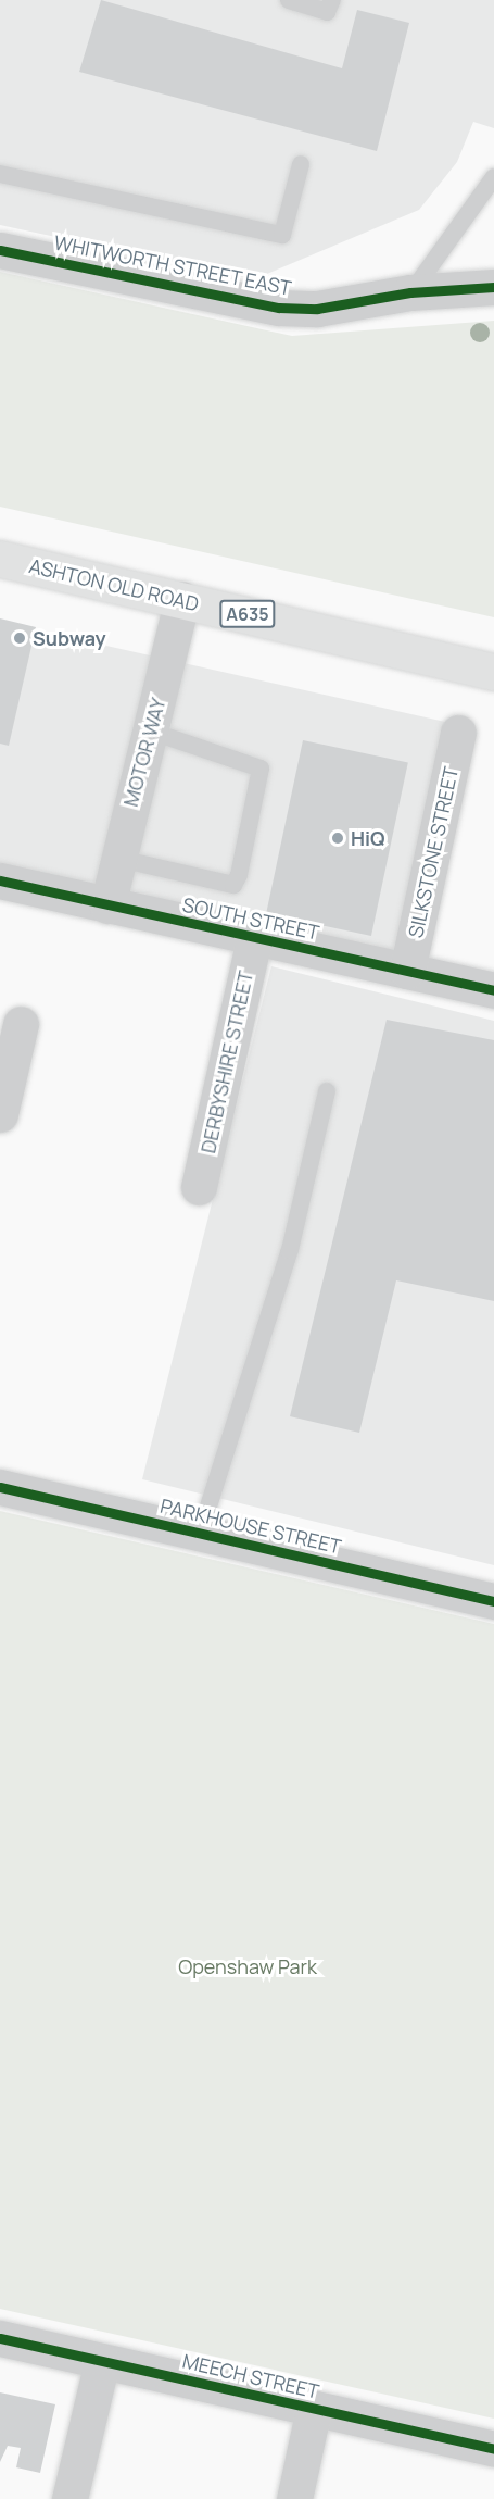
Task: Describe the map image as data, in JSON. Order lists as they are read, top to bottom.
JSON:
{
  "streets": {
    "highway": ["ASHTON OLD ROAD", "A635"],
    "street": [
      "WHITWORTH STREET EAST",
      "MOTOR WAY",
      "SILKSTONE STREET",
      "SOUTH STREET",
      "DERBYSHIRE STREET",
      "PARKHOUSE STREET",
      "MEECH STREET"
    ]
  },
  "crossings": [
    ["ASHTON OLD ROAD", "MOTOR WAY"],
    ["MOTOR WAY", "SOUTH STREET"],
    ["SILKSTONE STREET", "SOUTH STREET"],
    ["SOUTH STREET", "DERBYSHIRE STREET"]
  ],
  "parks": ["Openshaw Park"],
  "places": ["Subway", "HiQ"]
}
